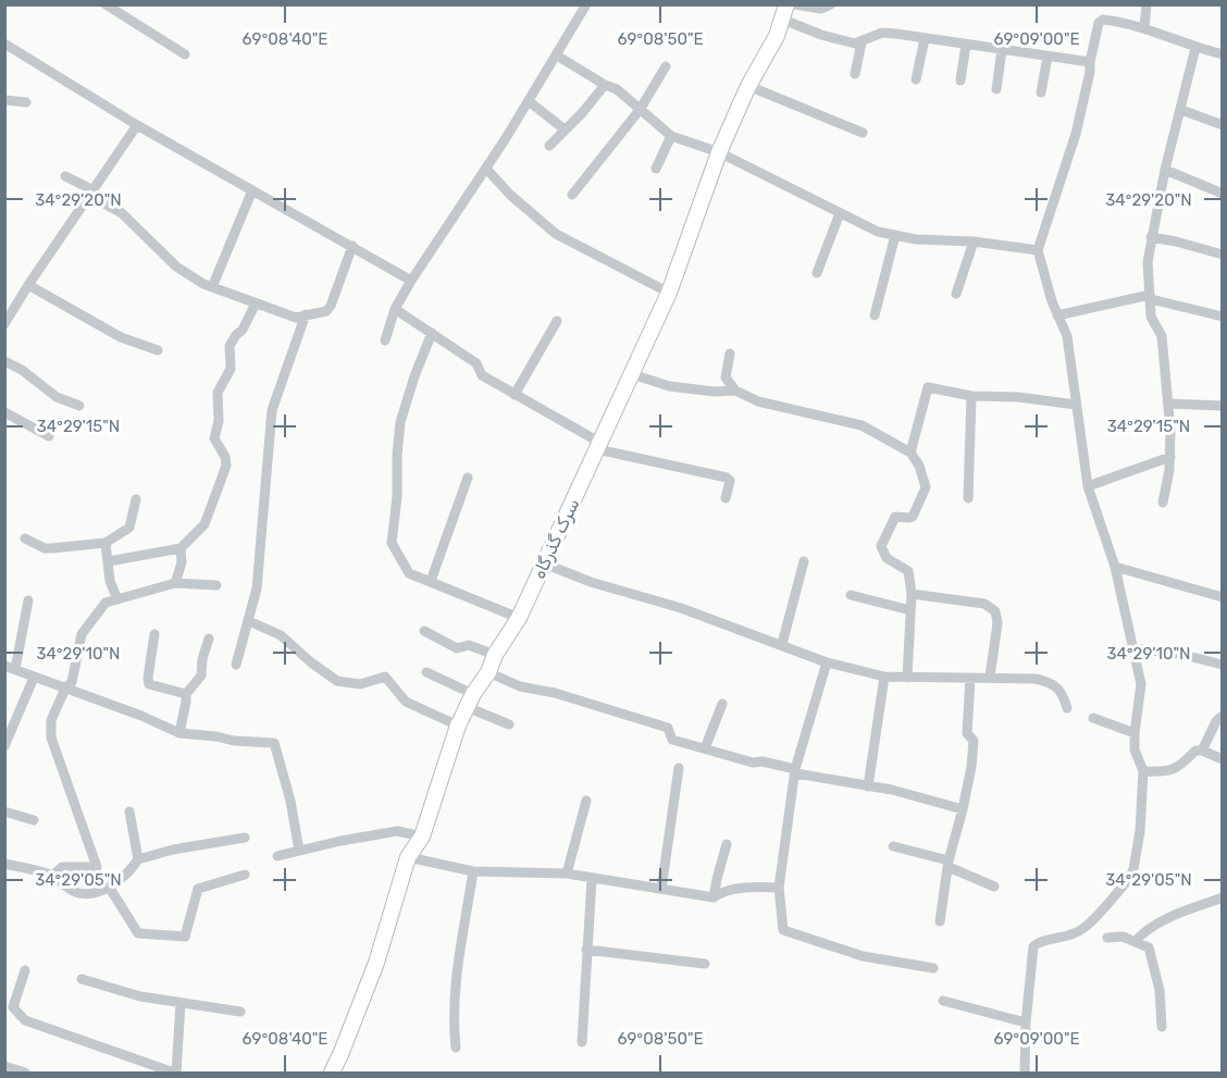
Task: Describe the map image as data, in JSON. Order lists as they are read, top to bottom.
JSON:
{
  "streets": {
    "street": ["سرک گذرگاه"]
  },
  "coordinates": [
    "69°08'40\"E",
    "69°08'50\"E",
    "69°09'00\"E",
    "34°29'20\"N",
    "34°29'15\"N",
    "34°29'10\"N",
    "34°29'05\"N"
  ]
}
